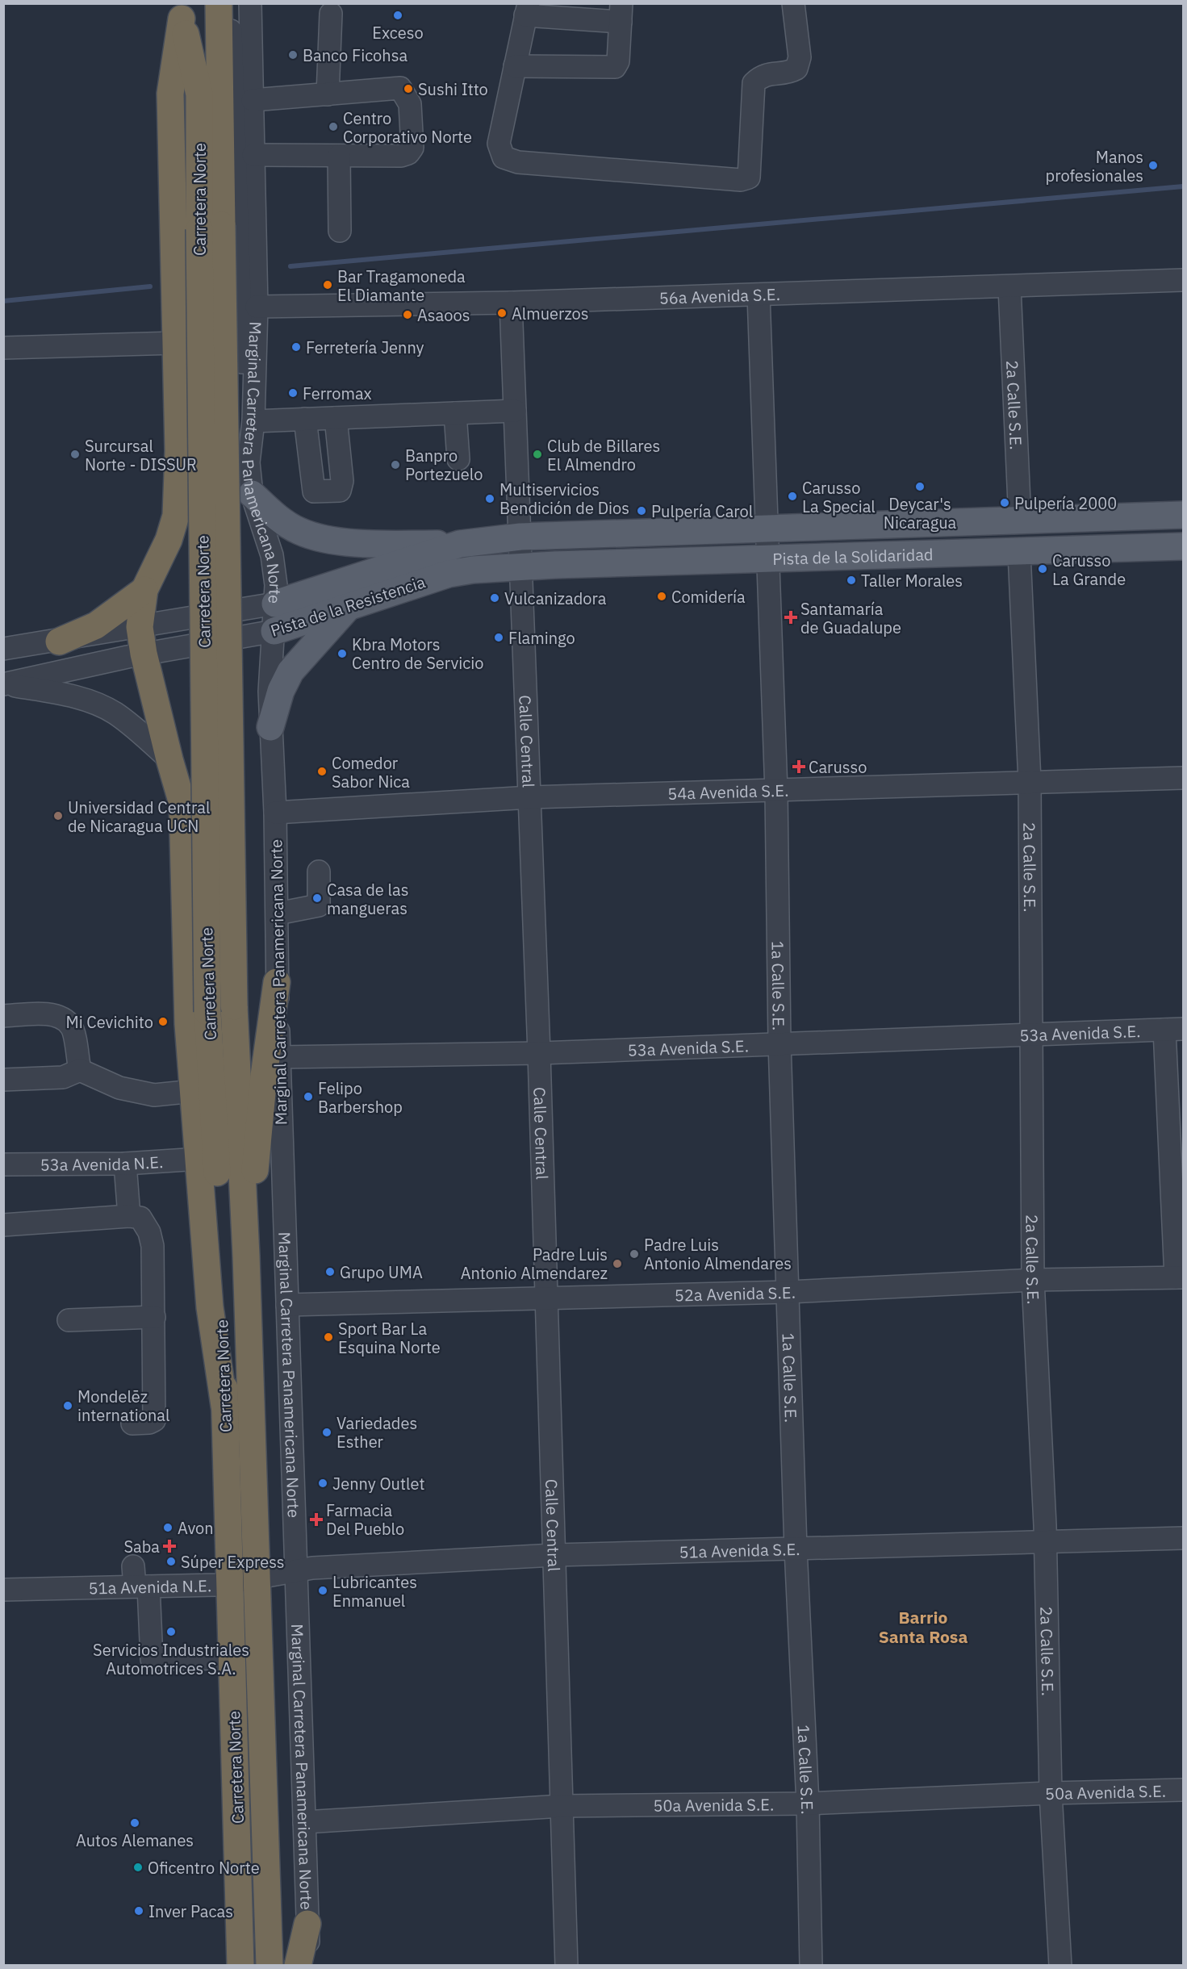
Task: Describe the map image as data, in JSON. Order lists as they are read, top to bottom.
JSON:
{
  "streets": {
    "highway": ["Carretera Norte"],
    "main road": ["Pista de la Solidaridad", "Pista de la Resistencia"],
    "street": [
      "56a Avenida S.E.",
      "2a Calle S.E.",
      "Marginal Carretera Panamericana Norte",
      "Calle Central",
      "54a Avenida S.E.",
      "1a Calle S.E.",
      "53a Avenida S.E.",
      "53a Avenida N.E.",
      "52a Avenida S.E.",
      "51a Avenida S.E.",
      "51a Avenida N.E.",
      "50a Avenida S.E."
    ]
  },
  "crossings": [
    ["Carretera Norte", "51a Avenida N.E."],
    ["56a Avenida S.E.", "2a Calle S.E."],
    ["56a Avenida S.E.", "Marginal Carretera Panamericana Norte"],
    ["56a Avenida S.E.", "Calle Central"],
    ["2a Calle S.E.", "Pista de la Solidaridad"],
    ["2a Calle S.E.", "54a Avenida S.E."],
    ["2a Calle S.E.", "53a Avenida S.E."],
    ["2a Calle S.E.", "52a Avenida S.E."],
    ["2a Calle S.E.", "51a Avenida S.E."],
    ["2a Calle S.E.", "50a Avenida S.E."],
    ["Marginal Carretera Panamericana Norte", "Pista de la Resistencia"],
    ["Marginal Carretera Panamericana Norte", "54a Avenida S.E."],
    ["Marginal Carretera Panamericana Norte", "53a Avenida S.E."],
    ["Marginal Carretera Panamericana Norte", "52a Avenida S.E."],
    ["Marginal Carretera Panamericana Norte", "51a Avenida S.E."],
    ["Marginal Carretera Panamericana Norte", "51a Avenida N.E."],
    ["Marginal Carretera Panamericana Norte", "50a Avenida S.E."],
    ["Pista de la Solidaridad", "Pista de la Resistencia"],
    ["Pista de la Solidaridad", "Calle Central"],
    ["Pista de la Resistencia", "Calle Central"],
    ["Calle Central", "54a Avenida S.E."],
    ["Calle Central", "53a Avenida S.E."],
    ["Calle Central", "52a Avenida S.E."],
    ["Calle Central", "51a Avenida S.E."],
    ["Calle Central", "50a Avenida S.E."],
    ["54a Avenida S.E.", "1a Calle S.E."],
    ["1a Calle S.E.", "53a Avenida S.E."],
    ["1a Calle S.E.", "52a Avenida S.E."],
    ["1a Calle S.E.", "51a Avenida S.E."],
    ["1a Calle S.E.", "50a Avenida S.E."],
    ["51a Avenida S.E.", "51a Avenida N.E."]
  ],
  "districts": ["Barrio Santa Rosa"],
  "places": {
    "other": [
      "Exceso",
      "Banco Ficohsa",
      "Sushi Itto",
      "Centro Corporativo Norte",
      "Manos profesionales",
      "Bar Tragamoneda El Diamante",
      "Almuerzos",
      "Asaoos",
      "Ferretería Jenny",
      "Ferromax",
      "Surcursal Norte - DISSUR",
      "Club de Billares El Almendro",
      "Banpro Portezuelo",
      "Deycar's Nicaragua",
      "Carusso La Special",
      "Multiservicios Bendición de Dios",
      "Pulpería 2000",
      "Pulpería Carol",
      "Carusso La Grande",
      "Taller Morales",
      "Comidería",
      "Vulcanizadora",
      "Flamingo",
      "Kbra Motors Centro de Servicio",
      "Comedor Sabor Nica",
      "Universidad Central de Nicaragua UCN",
      "Casa de las mangueras",
      "Mi Cevichito",
      "Felipo Barbershop",
      "Padre Luis Antonio Almendares",
      "Padre Luis Antonio Almendarez",
      "Grupo UMA",
      "Sport Bar La Esquina Norte",
      "Mondelēz international",
      "Variedades Esther",
      "Jenny Outlet",
      "Avon",
      "Súper Express",
      "Lubricantes Enmanuel",
      "Servicios Industriales Automotrices S.A.",
      "Autos Alemanes",
      "Oficentro Norte",
      "Inver Pacas"
    ],
    "health": [
      "Santamaría de Guadalupe",
      "Carusso",
      "Farmacia Del Pueblo",
      "Saba"
    ]
  }
}
